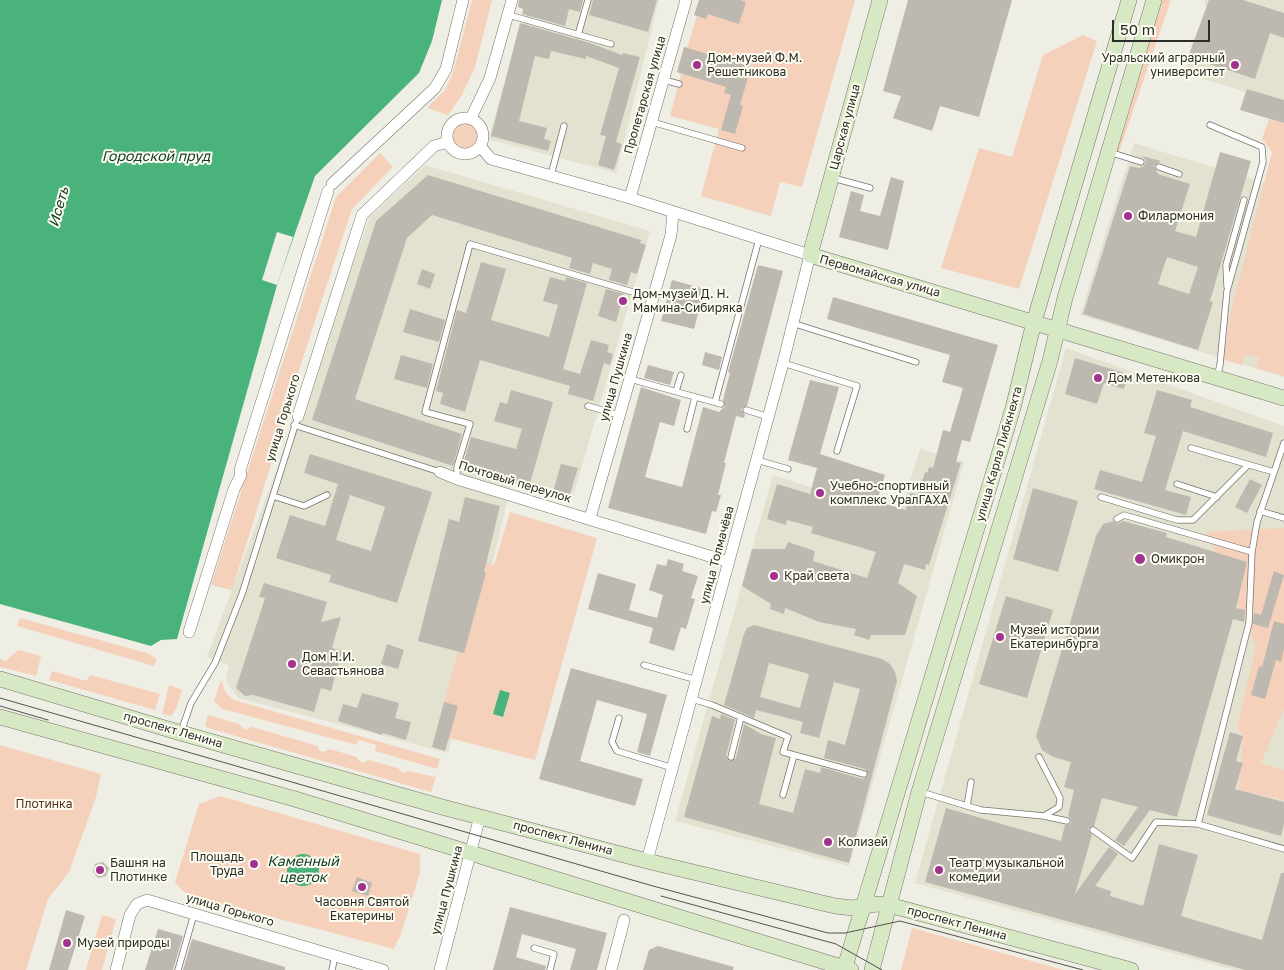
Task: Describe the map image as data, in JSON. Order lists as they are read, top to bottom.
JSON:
{
  "streets": {
    "main road": [
      "Царская улица",
      "Первомайская улица",
      "улица Карла Либкнехта",
      "проспект Ленина"
    ],
    "street": [
      "Пролетарская улица",
      "улица Пушкина",
      "улица Горького",
      "Почтовый переулок",
      "улица Толмачёва"
    ]
  },
  "crossings": [
    ["Пролетарская улица", "Первомайская улица"],
    ["Царская улица", "Первомайская улица"],
    ["Царская улица", "улица Толмачёва"],
    ["Первомайская улица", "улица Пушкина"],
    ["Первомайская улица", "улица Горького"],
    ["Первомайская улица", "улица Карла Либкнехта"],
    ["Первомайская улица", "улица Толмачёва"],
    ["улица Пушкина", "Почтовый переулок"],
    ["улица Пушкина", "проспект Ленина"],
    ["улица Горького", "Почтовый переулок"],
    ["улица Горького", "проспект Ленина"],
    ["улица Карла Либкнехта", "проспект Ленина"],
    ["Почтовый переулок", "улица Толмачёва"],
    ["улица Толмачёва", "проспект Ленина"]
  ],
  "water": ["Городской пруд", "Исеть", "Каменный цветок"],
  "parks": ["Плотинка"],
  "places": [
    "Дом-музей Ф.М. Решетникова",
    "Уральский аграрный университет",
    "Филармония",
    "Дом-музей Д. Н. Мамина-Сибиряка",
    "Дом Метенкова",
    "Учебно-спортивный комплекс УралГАХА",
    "Омикрон",
    "Край света",
    "Музей истории Екатеринбурга",
    "Дом Н.И. Севастьянова",
    "Колизей",
    "Площадь Труда",
    "Башня на Плотинке",
    "Театр музыкальной комедии",
    "Часовня Святой Екатерины",
    "Музей природы"
  ],
  "scale_bar": "50 m"
}
